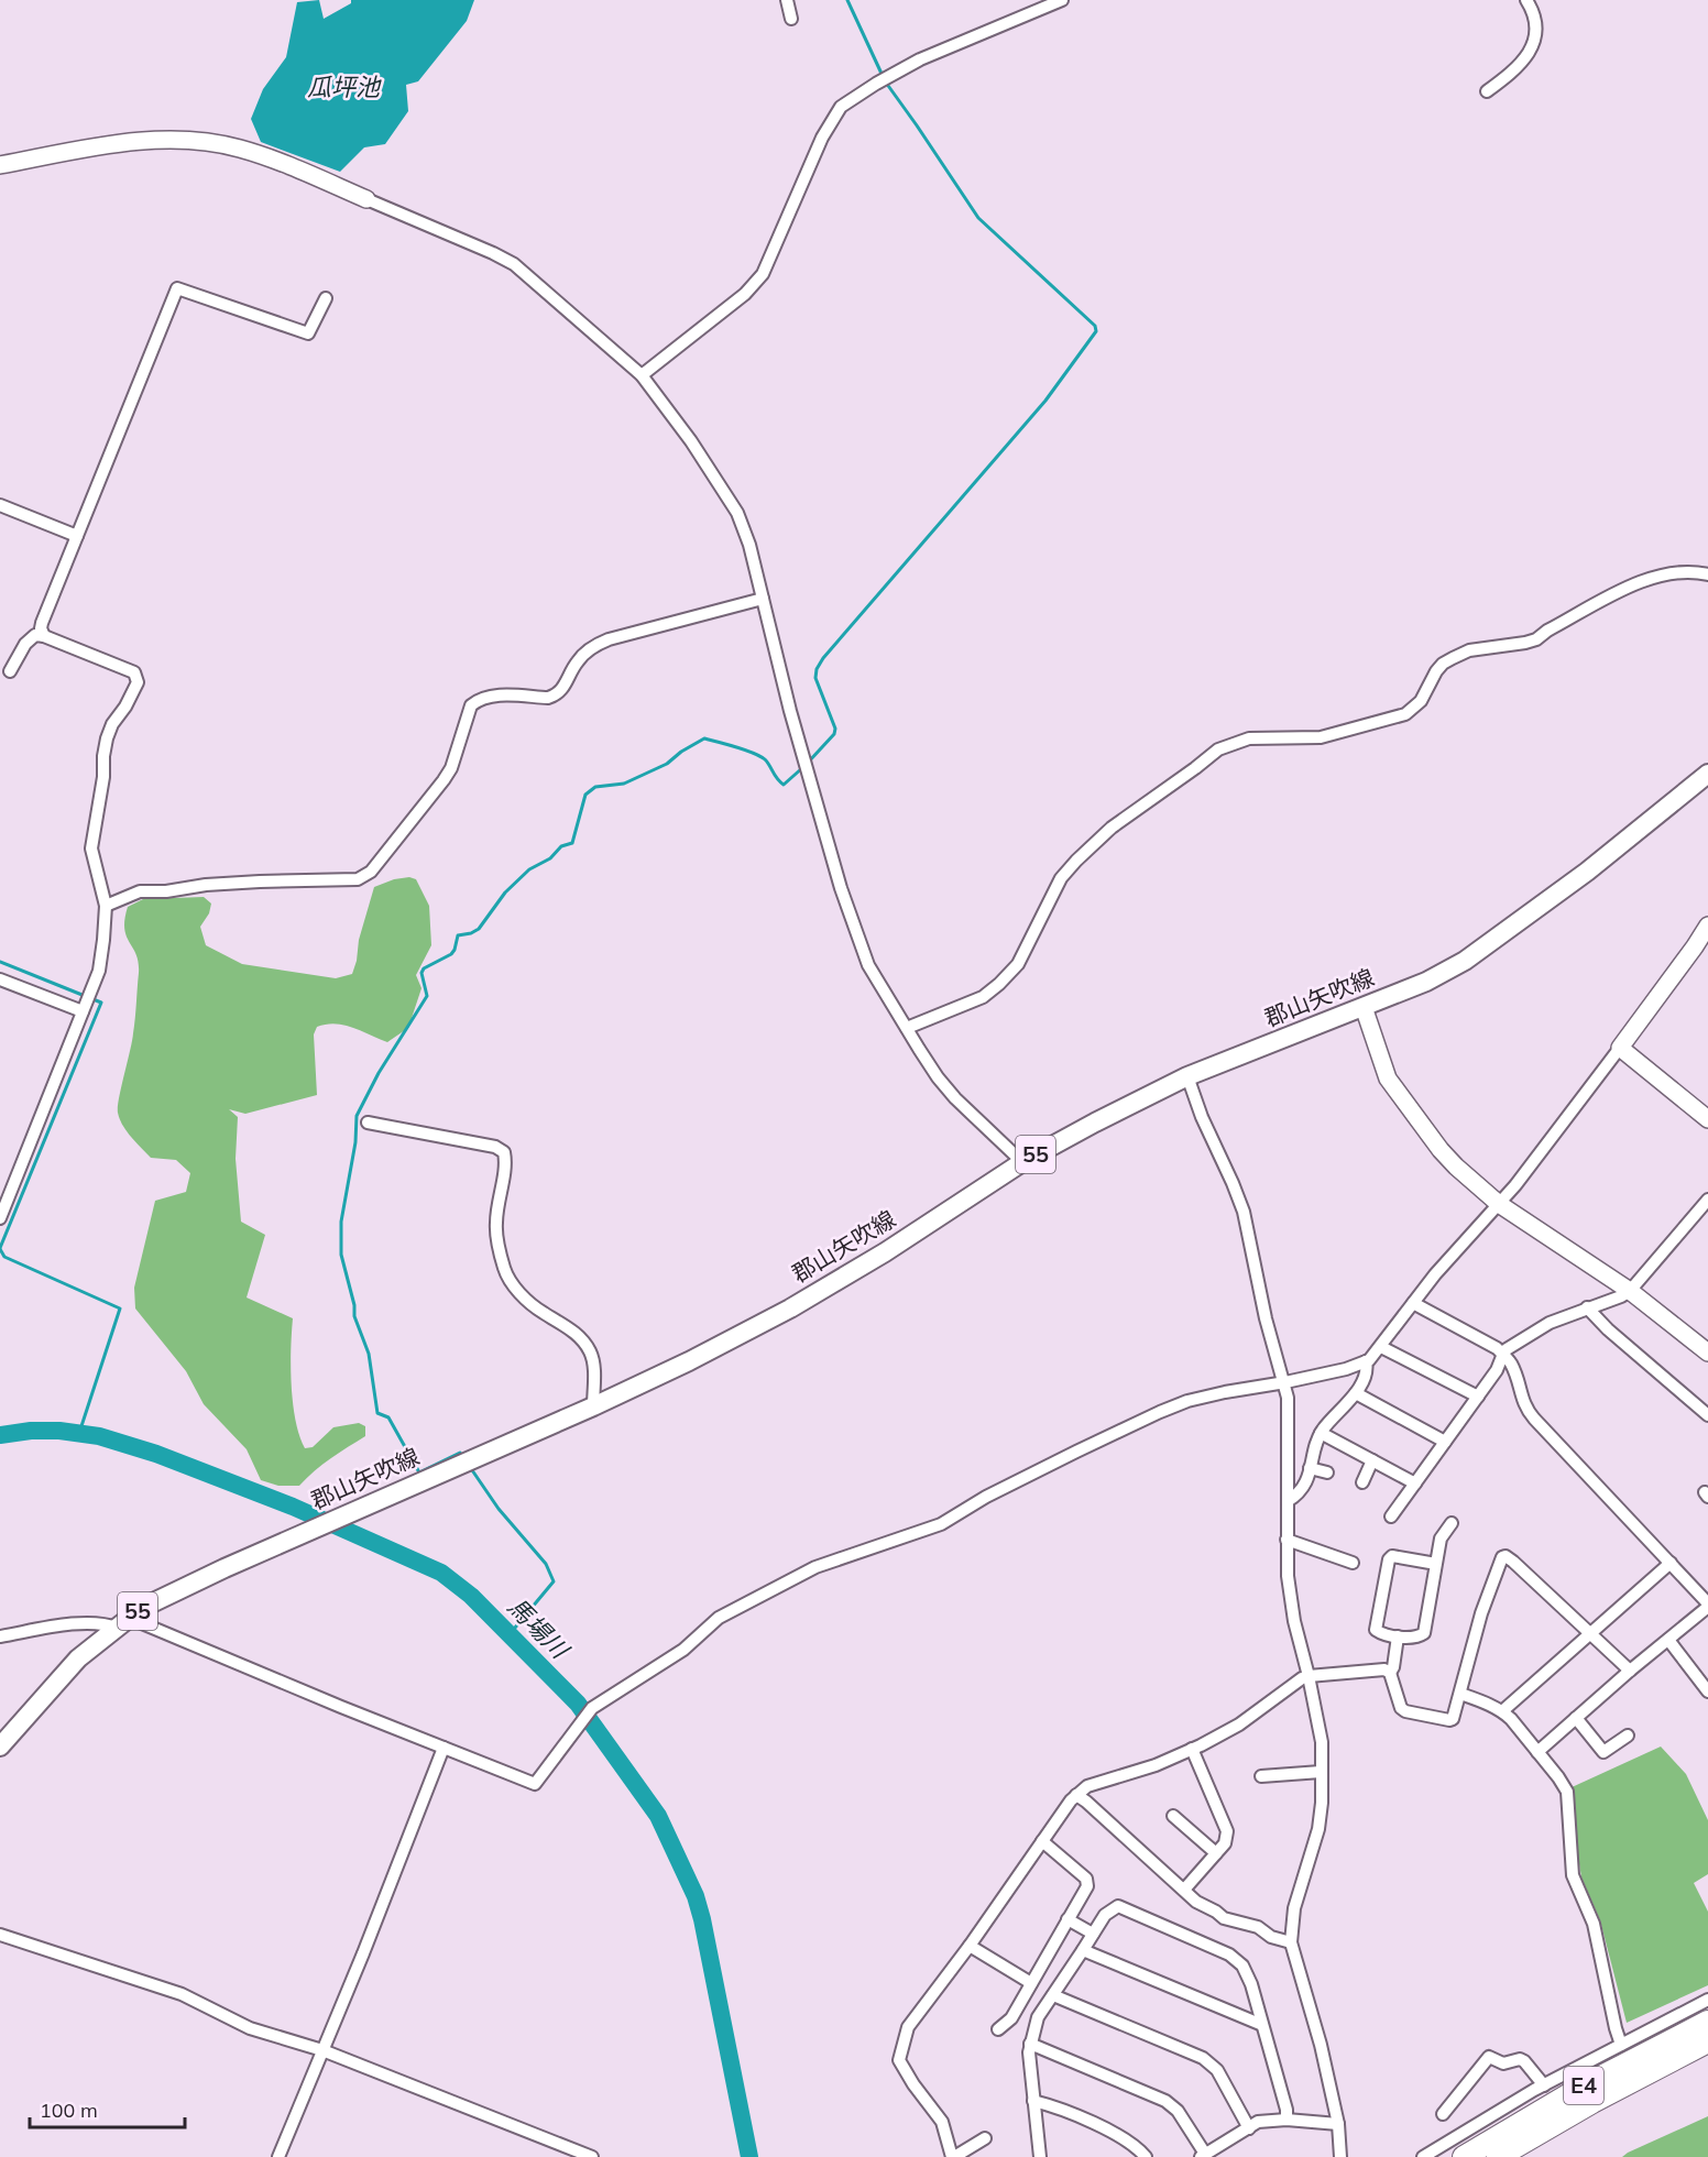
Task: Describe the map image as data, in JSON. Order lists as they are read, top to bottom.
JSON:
{
  "streets": {
    "highway": ["E4"],
    "main road": ["郡山矢吹線", "55"]
  },
  "water": ["瓜坪池", "馬場川"],
  "scale_bar": "100 m"
}
